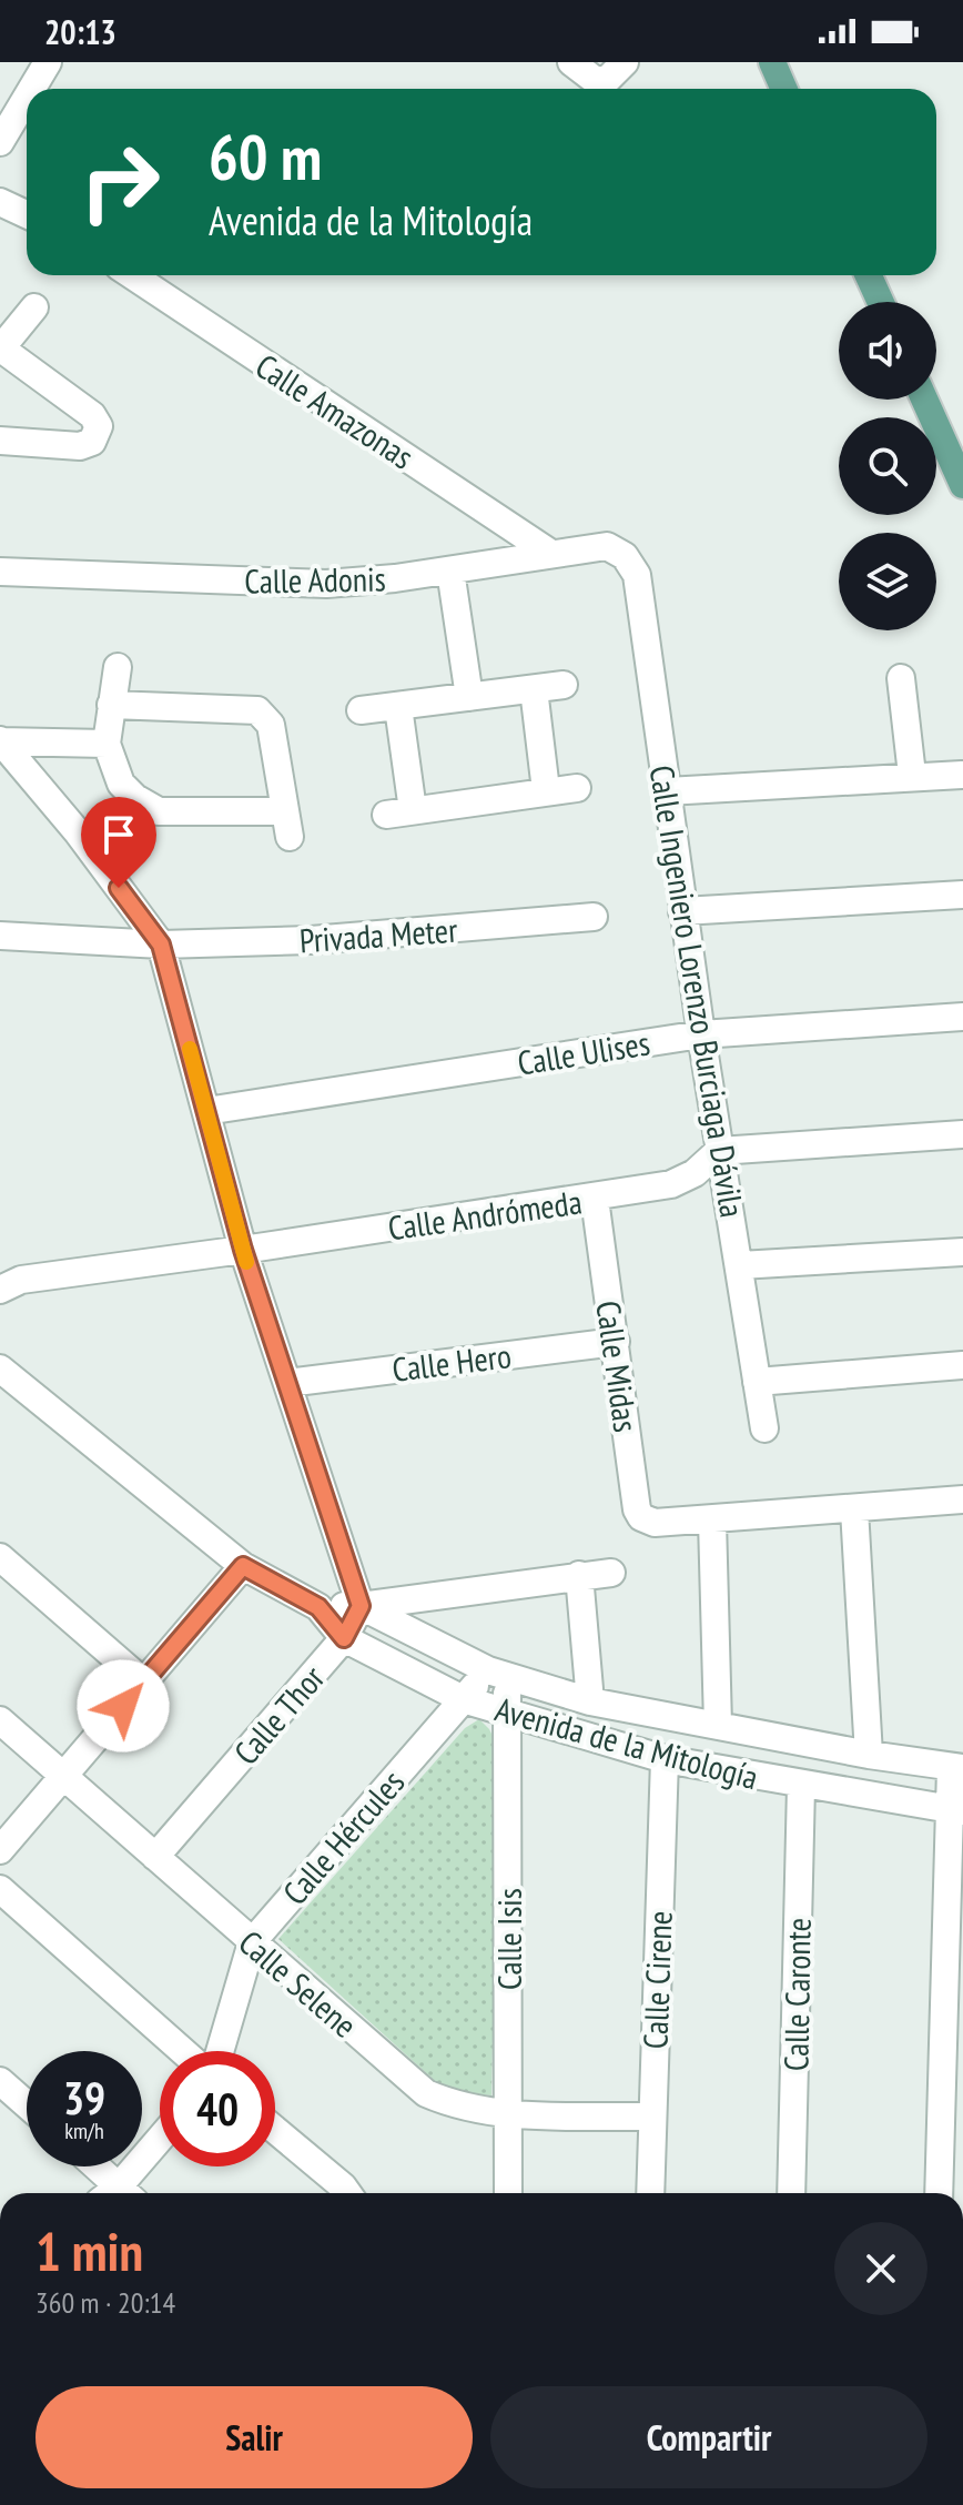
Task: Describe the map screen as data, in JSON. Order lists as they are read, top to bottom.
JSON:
{
  "streets": {
    "street": [
      "Calle Amazonas",
      "Calle Adonis",
      "Privada Meter",
      "Calle Ingeniero Lorenzo Burciaga Dávila",
      "Calle Ulises",
      "Calle Andrómeda",
      "Calle Hero",
      "Calle Midas",
      "Calle Thor",
      "Avenida de la Mitología",
      "Calle Hércules",
      "Calle Isis",
      "Calle Cirene",
      "Calle Selene",
      "Calle Caronte"
    ]
  },
  "crossings": [
    ["Calle Amazonas", "Calle Adonis"],
    ["Calle Adonis", "Calle Ingeniero Lorenzo Burciaga Dávila"],
    ["Calle Ingeniero Lorenzo Burciaga Dávila", "Calle Ulises"],
    ["Calle Ingeniero Lorenzo Burciaga Dávila", "Calle Andrómeda"],
    ["Calle Andrómeda", "Calle Midas"],
    ["Calle Hero", "Calle Midas"],
    ["Calle Thor", "Avenida de la Mitología"],
    ["Calle Thor", "Calle Selene"],
    ["Avenida de la Mitología", "Calle Hércules"],
    ["Avenida de la Mitología", "Calle Isis"],
    ["Avenida de la Mitología", "Calle Cirene"],
    ["Avenida de la Mitología", "Calle Caronte"],
    ["Calle Hércules", "Calle Isis"],
    ["Calle Hércules", "Calle Selene"],
    ["Calle Isis", "Calle Selene"],
    ["Calle Cirene", "Calle Selene"]
  ],
  "page": {
    "status": "20:13",
    "turn": ["60 m", "Avenida de la Mitología"],
    "speed": "39 km/h",
    "limit": "40",
    "heading": ["1 min", "360 m · 20:14"],
    "buttons": ["Salir", "Compartir"]
  }
}
